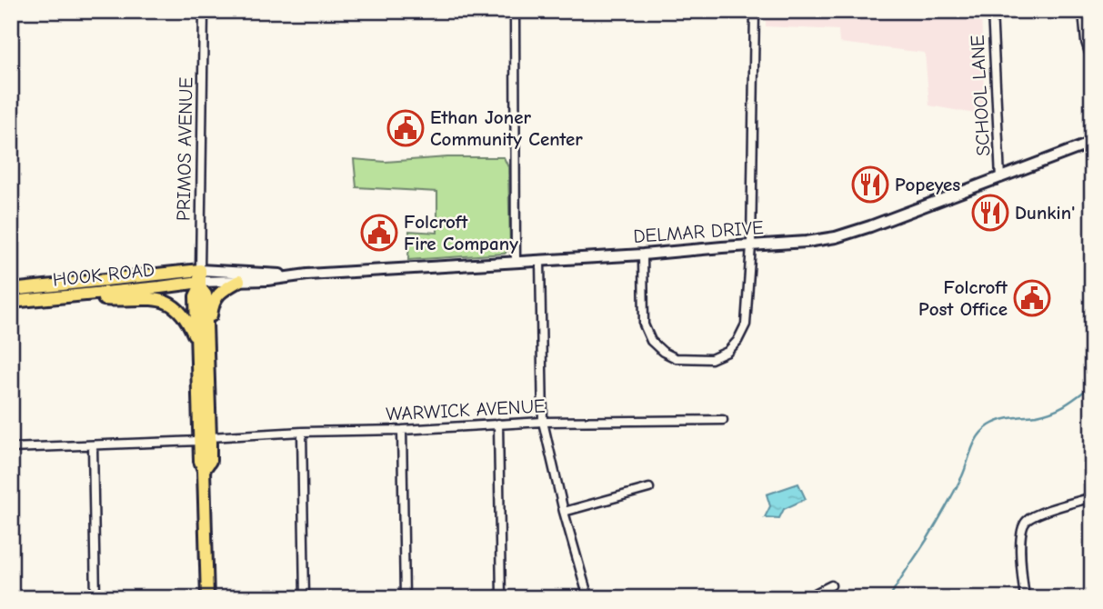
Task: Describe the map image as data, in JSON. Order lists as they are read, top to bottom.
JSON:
{
  "streets": {
    "main road": ["PRIMOS AVENUE", "HOOK ROAD"],
    "street": ["SCHOOL LANE", "DELMAR DRIVE", "WARWICK AVENUE"]
  },
  "crossings": [
    ["SCHOOL LANE", "DELMAR DRIVE"],
    ["PRIMOS AVENUE", "DELMAR DRIVE"],
    ["PRIMOS AVENUE", "HOOK ROAD"],
    ["PRIMOS AVENUE", "WARWICK AVENUE"],
    ["DELMAR DRIVE", "HOOK ROAD"]
  ],
  "places": {
    "public building": ["Ethan Joner Community Center", "Folcroft Fire Company", "Folcroft Post Office"],
    "restaurant": ["Popeyes", "Dunkin'"]
  }
}
